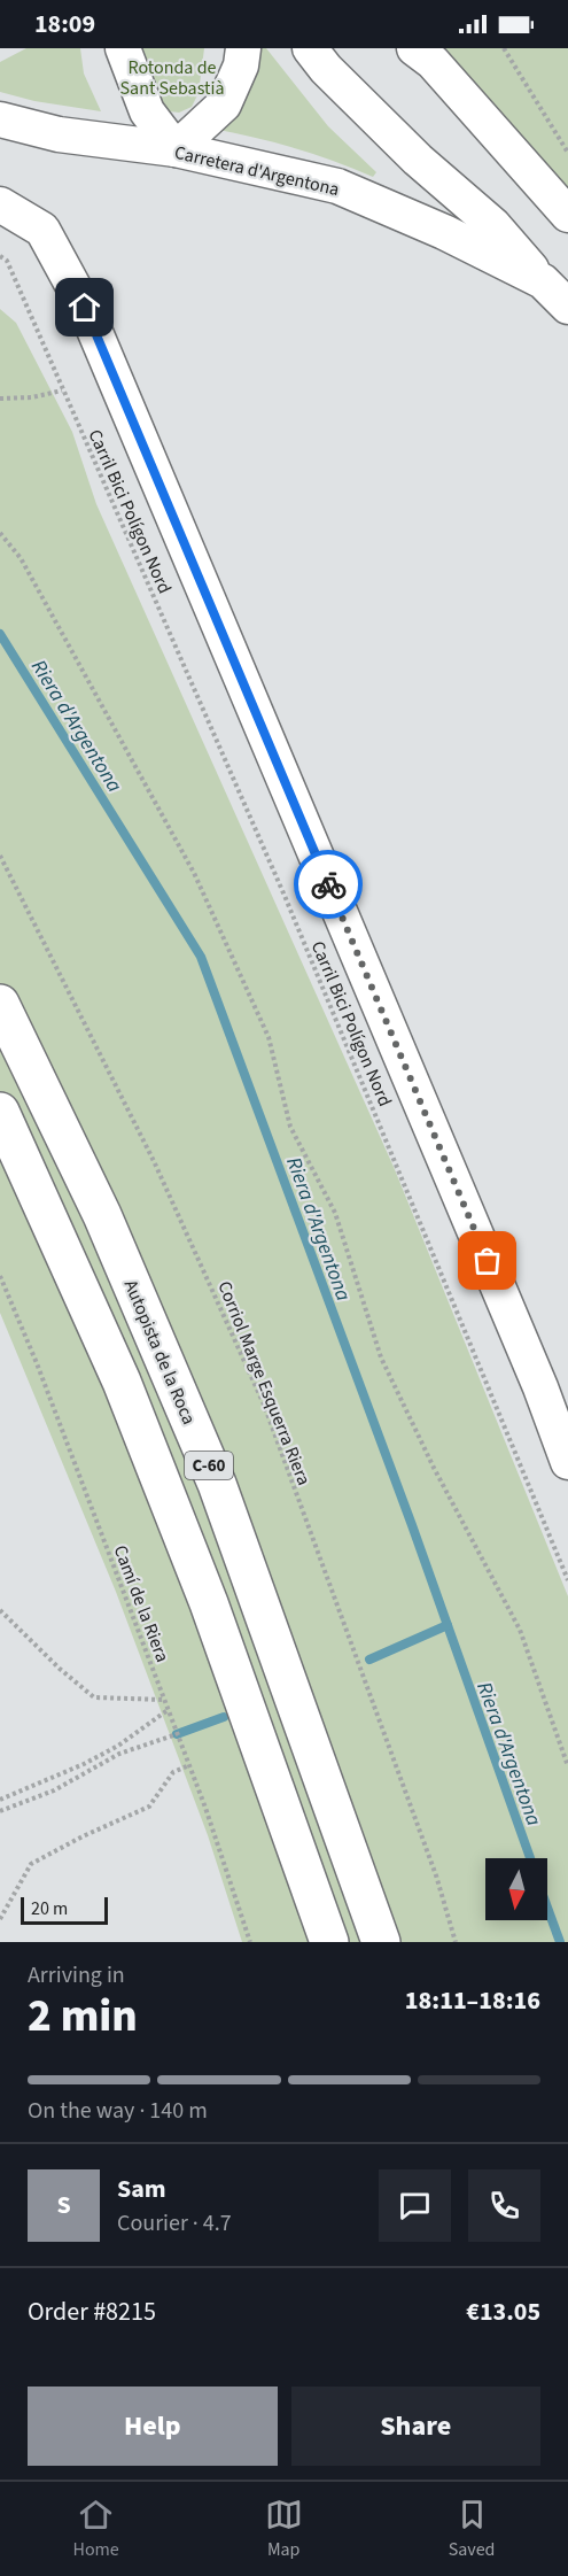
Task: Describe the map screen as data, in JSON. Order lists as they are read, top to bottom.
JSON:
{
  "streets": {
    "highway": ["Autopista de la Roca", "C-60"],
    "street": ["Carretera d'Argentona"],
    "path": ["Carril Bici Polígon Nord", "Corriol Marge Esquerra Riera", "Camí de la Riera"]
  },
  "water": ["Riera d'Argentona"],
  "parks": ["Rotonda de Sant Sebastià"],
  "scale_bar": "20 m",
  "north": "bottom",
  "page": {
    "status": "18:09",
    "scale": "20 m",
    "heading": ["2 min", "Arriving in", "18:11–18:16"],
    "panel": [
      "Sam",
      "Courier · 4.7",
      "Order #8215",
      "€13.05"
    ],
    "bar": "On the way · 140 m",
    "round": "S",
    "buttons": ["Help", "Share"],
    "tabs": ["Home", "Map", "Saved"]
  }
}
